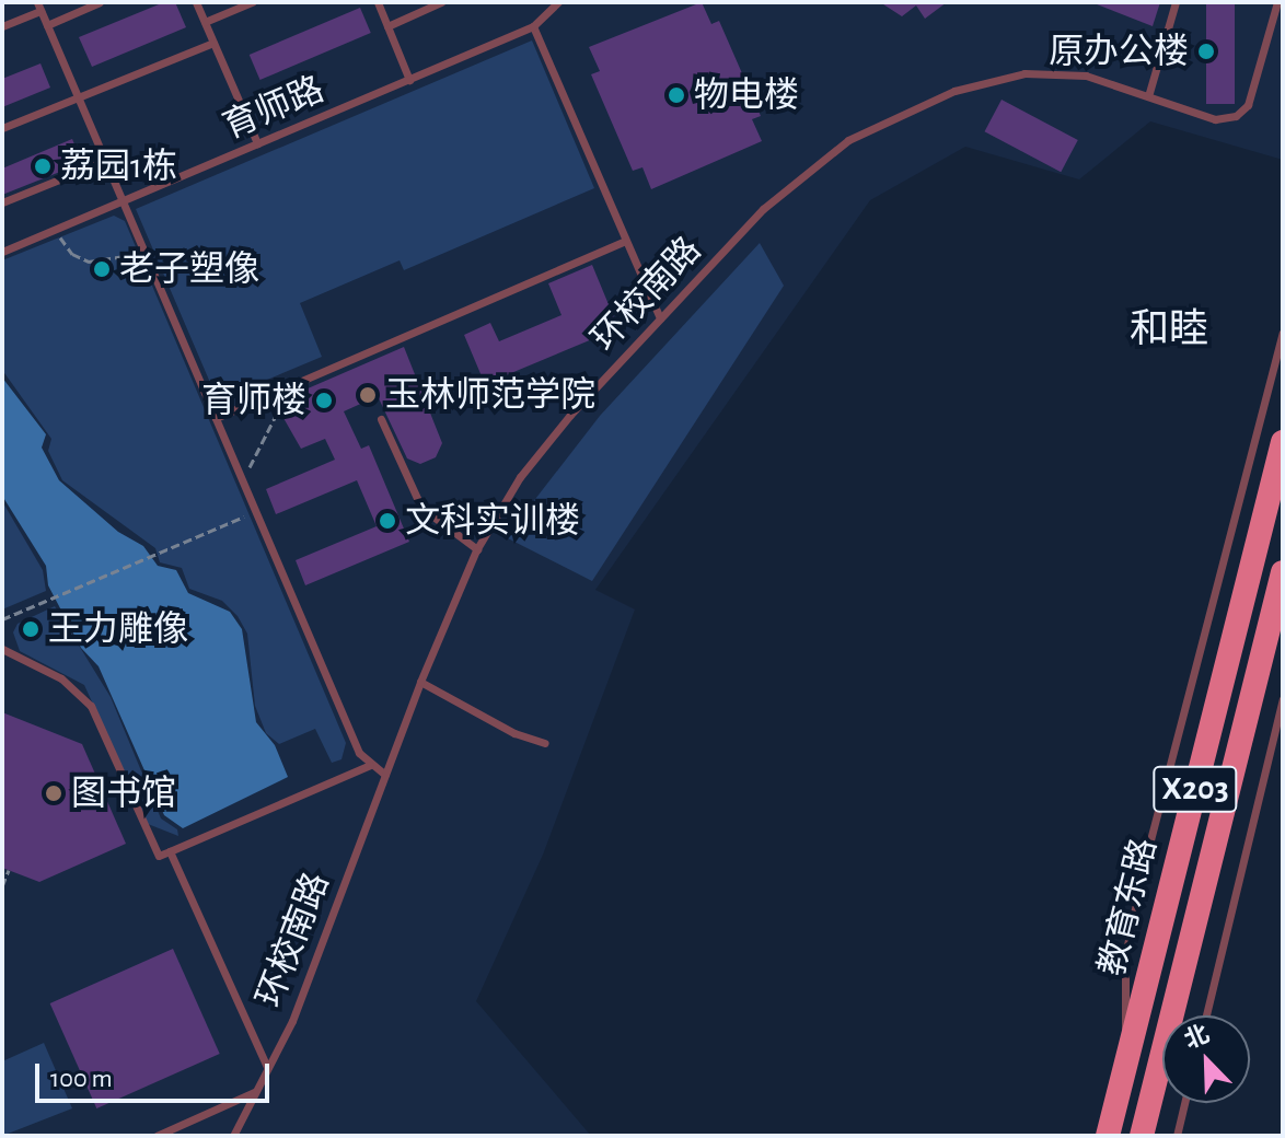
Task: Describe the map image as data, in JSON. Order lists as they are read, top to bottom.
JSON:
{
  "streets": {
    "main road": ["X203", "教育东路"],
    "lane": ["育师路", "环校南路"]
  },
  "districts": ["和睦"],
  "places": [
    "原办公楼",
    "物电楼",
    "荔园1栋",
    "老子塑像",
    "玉林师范学院",
    "育师楼",
    "文科实训楼",
    "王力雕像",
    "图书馆"
  ],
  "scale_bar": "100 m",
  "north": "top left"
}
